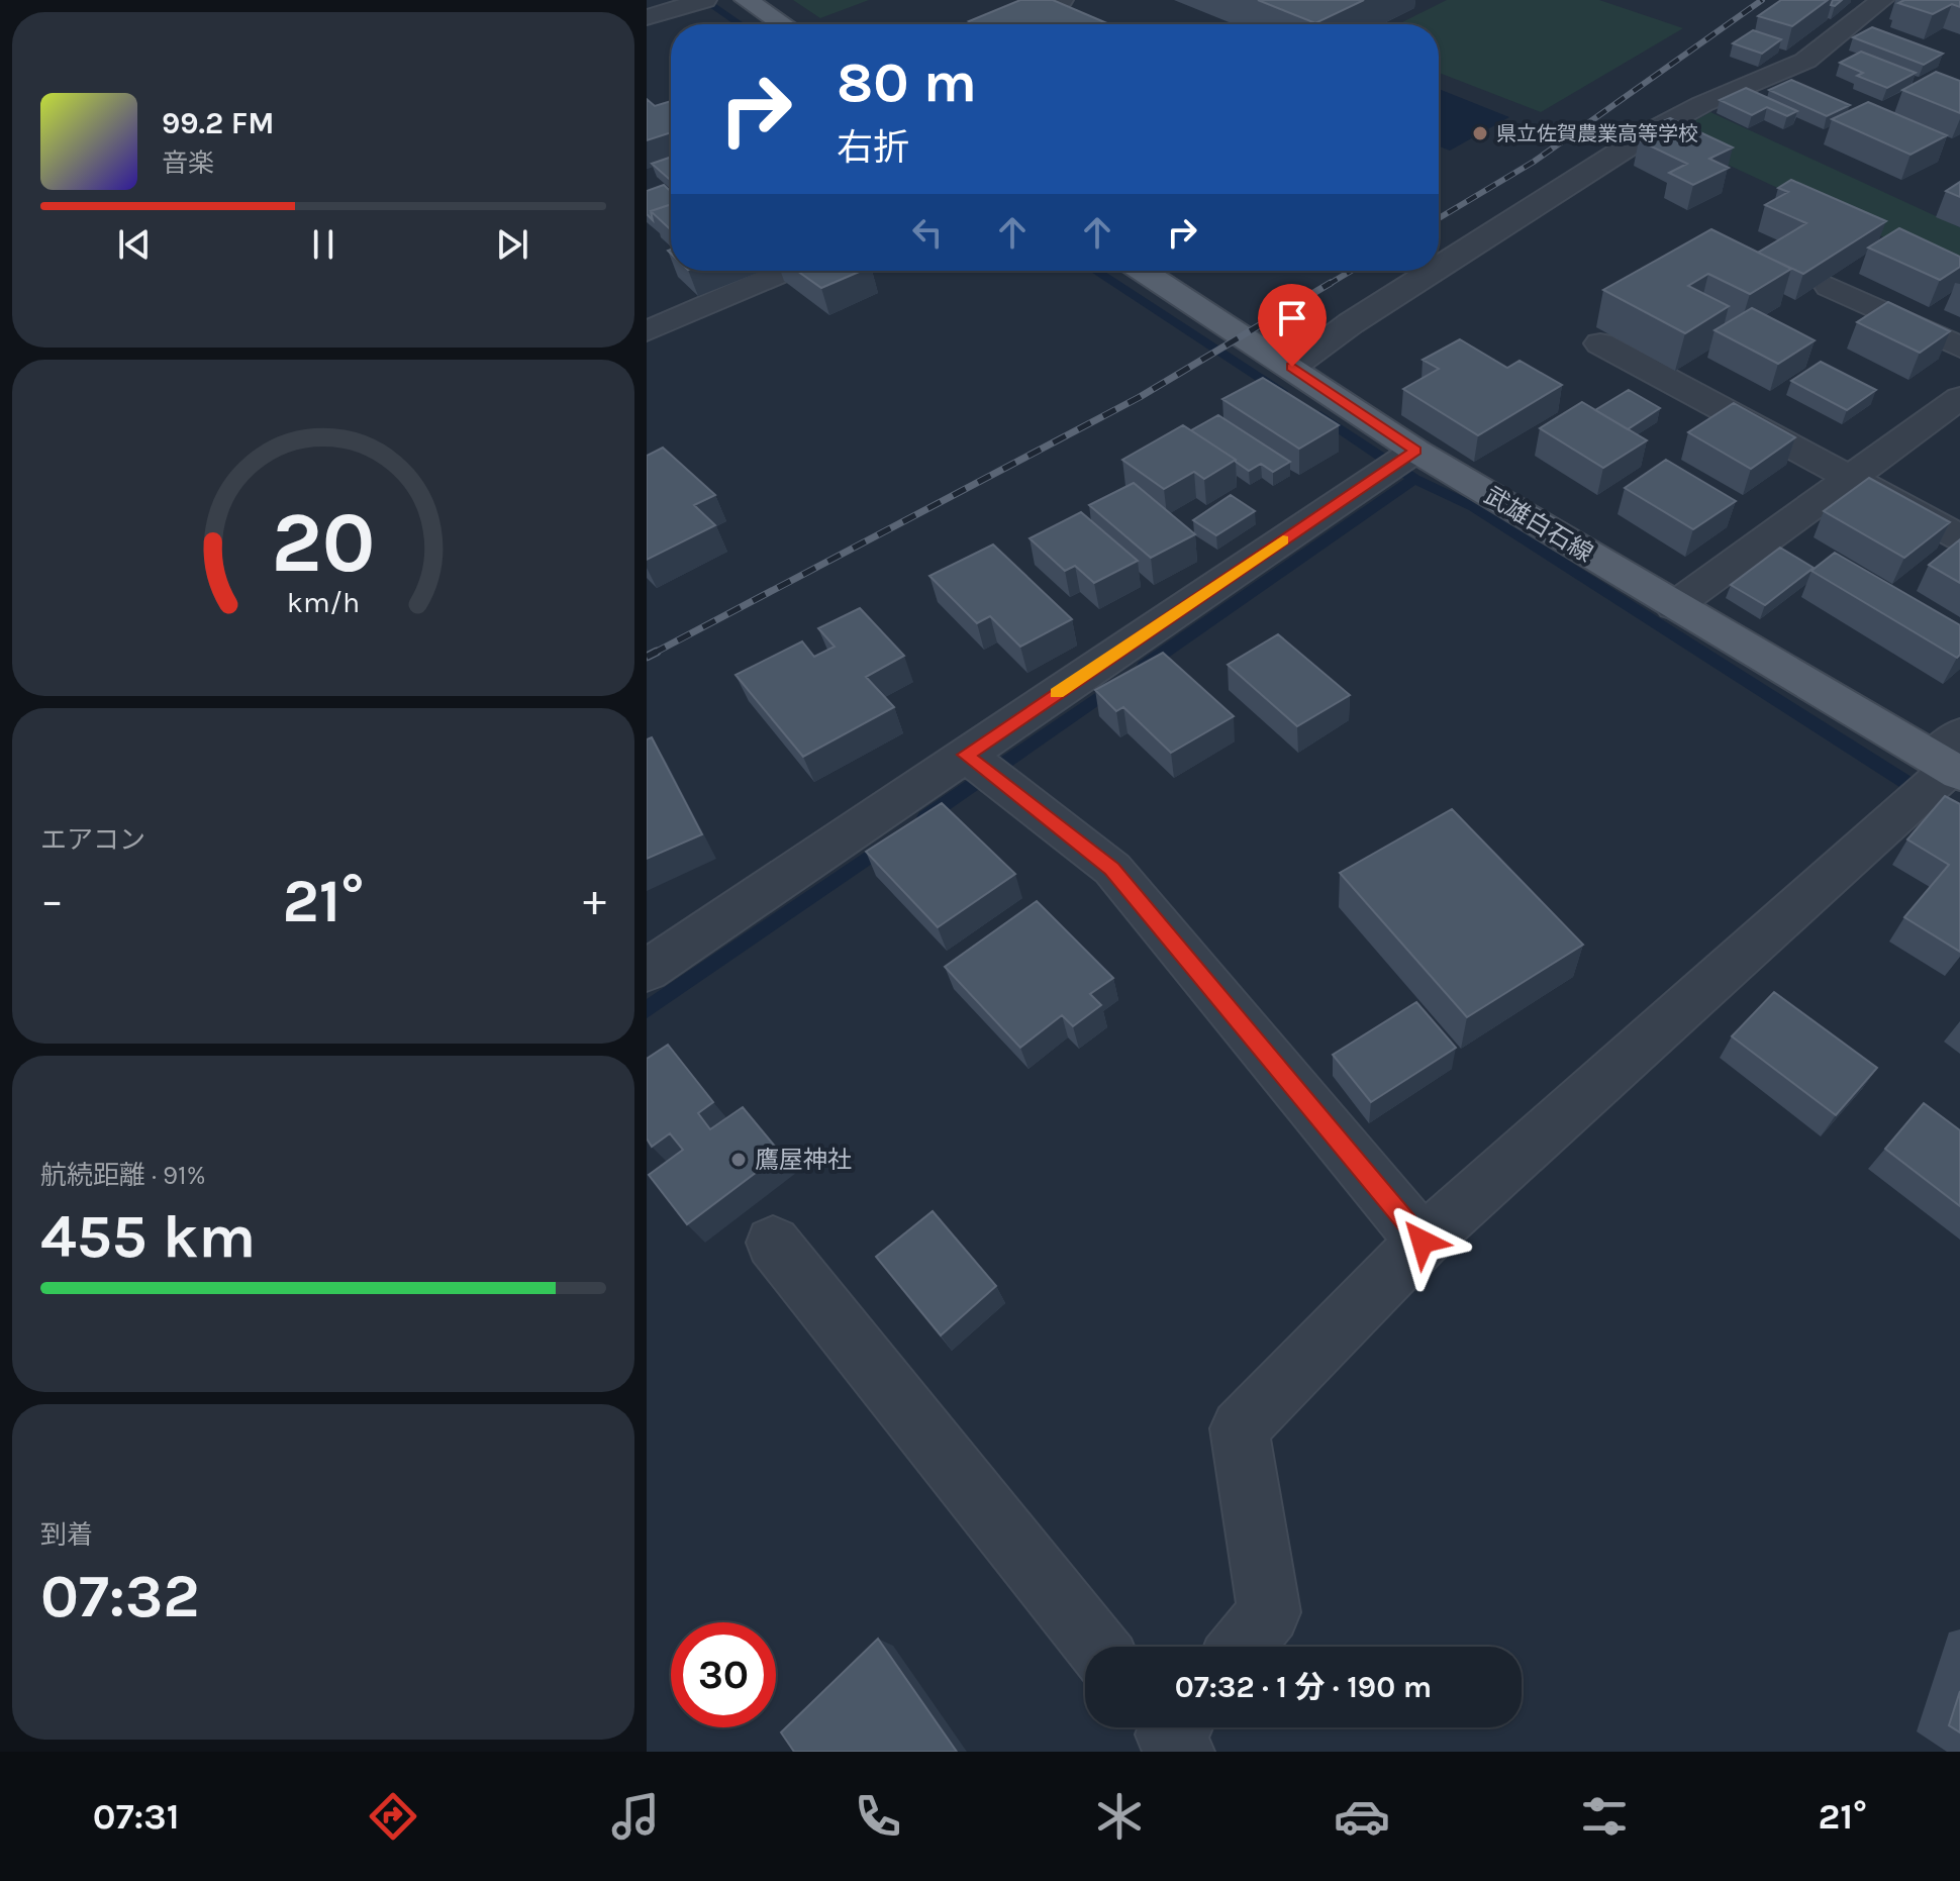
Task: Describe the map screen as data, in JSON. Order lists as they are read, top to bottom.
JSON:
{
  "streets": {
    "main road": ["武雄白石線"]
  },
  "places": ["県立佐賀農業高等学校", "鷹屋神社"],
  "page": {
    "turn": ["80 m", "右折"],
    "song": ["99.2 FM", "音楽"],
    "tile": [
      "エアコン",
      ["航続距離 · 91%", "455 km"],
      ["到着", "07:32"]
    ],
    "heat": ["−", "21°", "+"],
    "limit": "30",
    "trip": "07:32 · 1 分 · 190 m",
    "tabs": ["07:31", "21°"],
    "gauge": ["20", "km/h"]
  }
}
